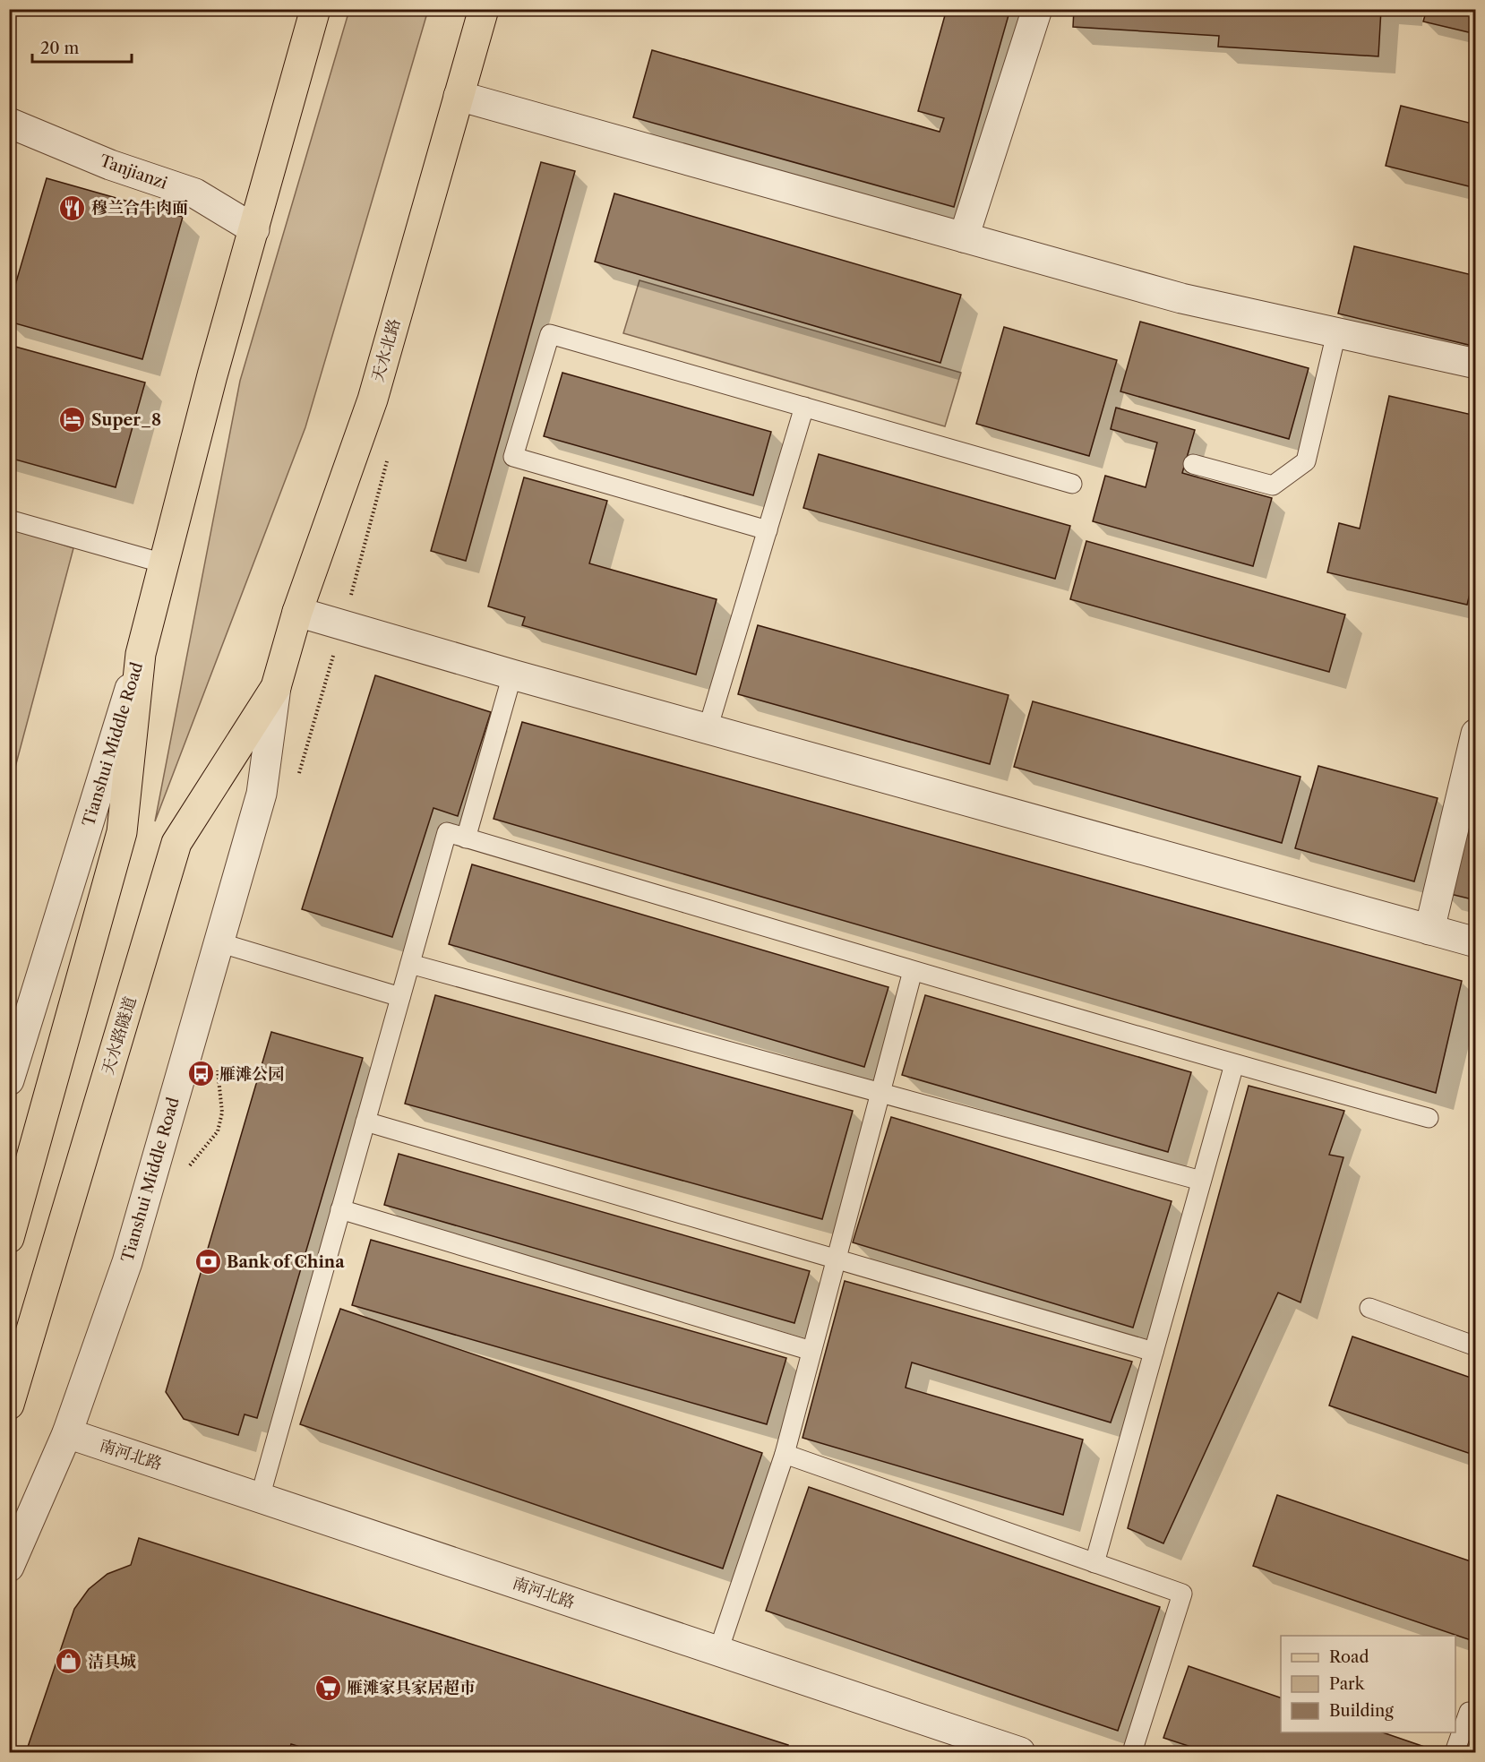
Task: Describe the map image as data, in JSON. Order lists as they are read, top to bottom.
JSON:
{
  "streets": {
    "main road": ["天水北路", "天水路隧道"],
    "street": ["Tanjianzi", "Tianshui Middle Road", "南河北路"]
  },
  "crossings": [
    ["天水北路", "Tianshui Middle Road"],
    ["天水北路", "天水路隧道"],
    ["Tianshui Middle Road", "天水路隧道"],
    ["Tianshui Middle Road", "南河北路"]
  ],
  "places": {
    "restaurant": ["穆兰合牛肉面"],
    "hotel": ["Super_8"],
    "bus stop": ["雁滩公园"],
    "bank": ["Bank of China"],
    "shop": ["洁具城"],
    "supermarket": ["雁滩家具家居超市"]
  },
  "legend": ["Road", "Park", "Building"],
  "scale_bar": "20 m"
}
